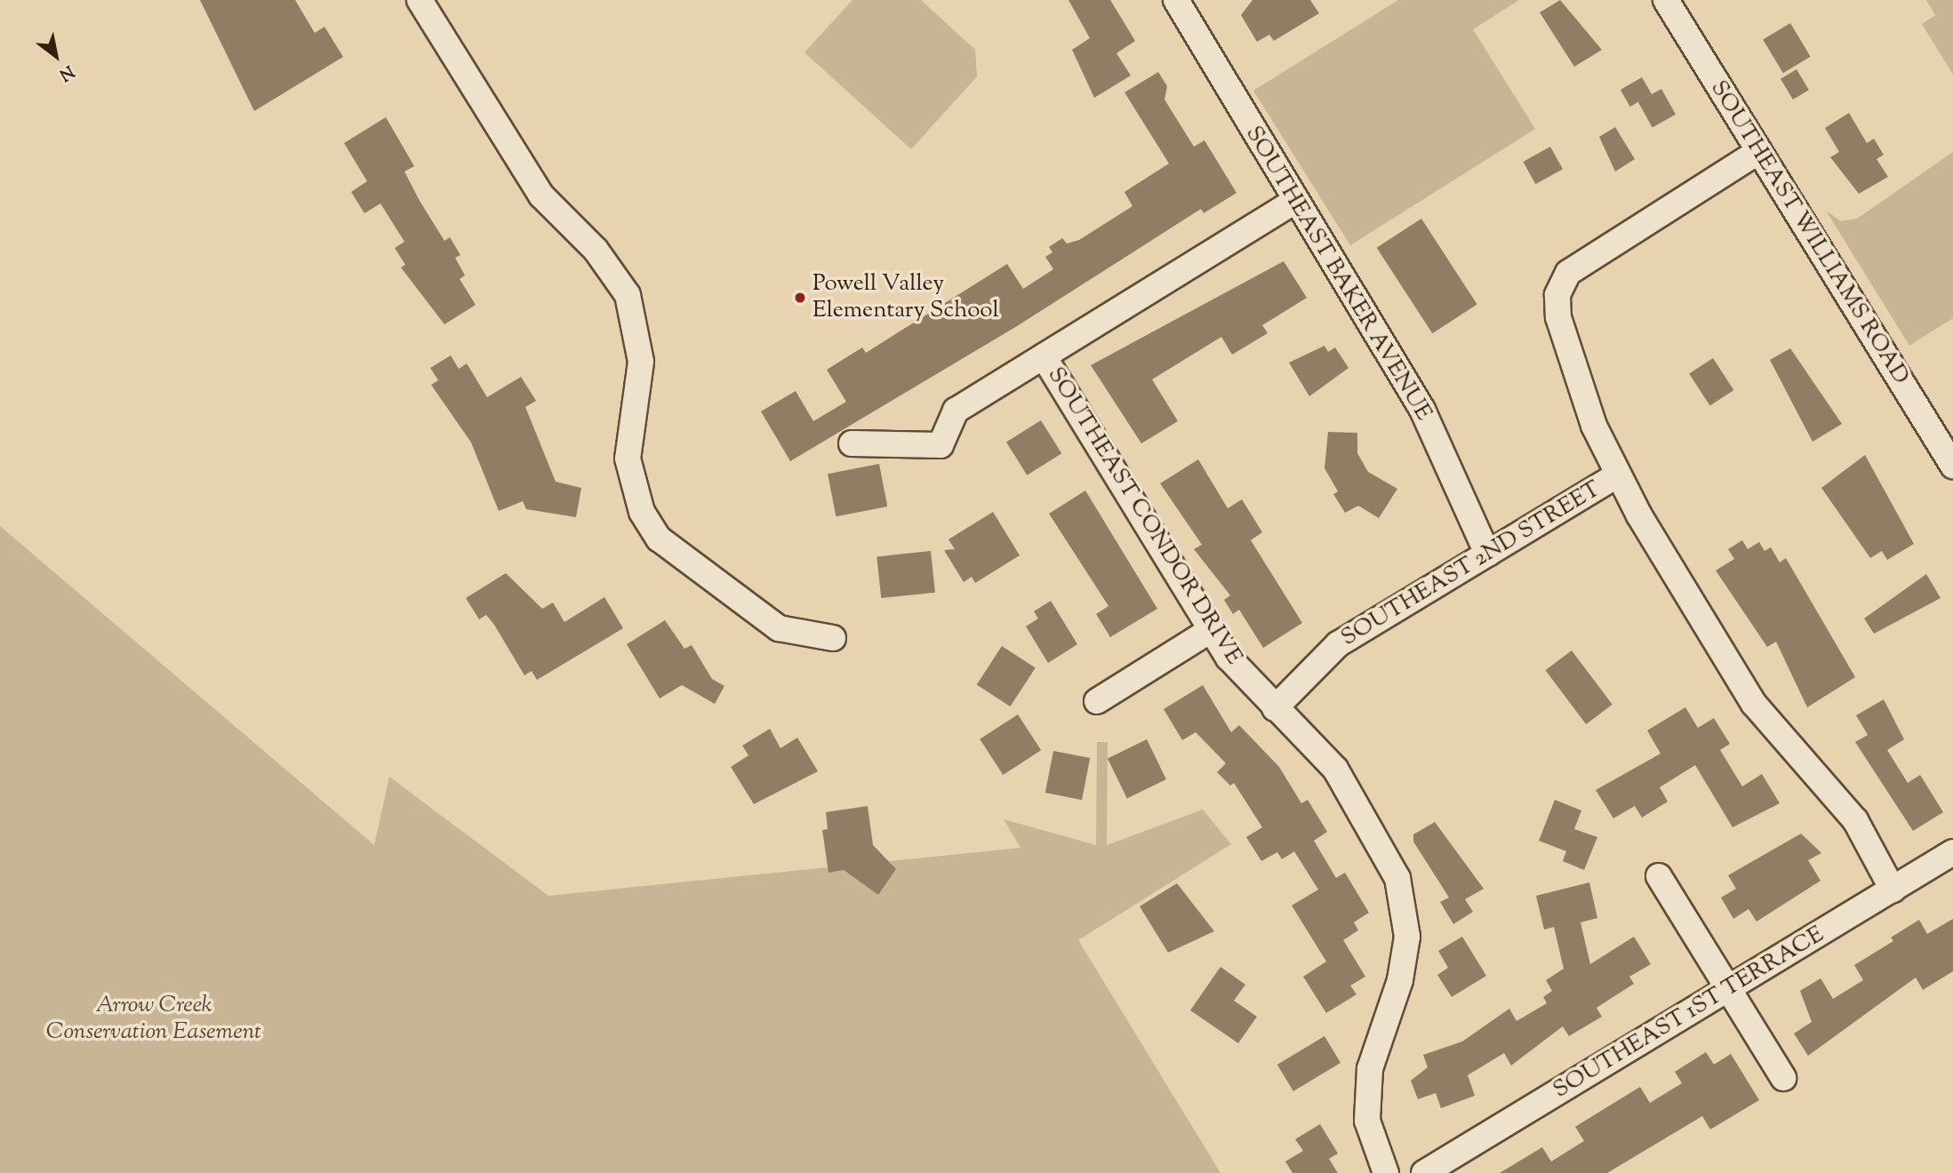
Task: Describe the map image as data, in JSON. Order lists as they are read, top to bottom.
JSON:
{
  "streets": {
    "street": [
      "SOUTHEAST WILLIAMS ROAD",
      "SOUTHEAST BAKER AVENUE",
      "SOUTHEAST CONDOR DRIVE",
      "SOUTHEAST 2ND STREET",
      "SOUTHEAST 1ST TERRACE"
    ]
  },
  "crossings": [
    ["SOUTHEAST BAKER AVENUE", "SOUTHEAST 2ND STREET"],
    ["SOUTHEAST CONDOR DRIVE", "SOUTHEAST 2ND STREET"]
  ],
  "parks": ["Arrow Creek Conservation Easement"],
  "places": ["Powell Valley Elementary School"],
  "north": "bottom right"
}
